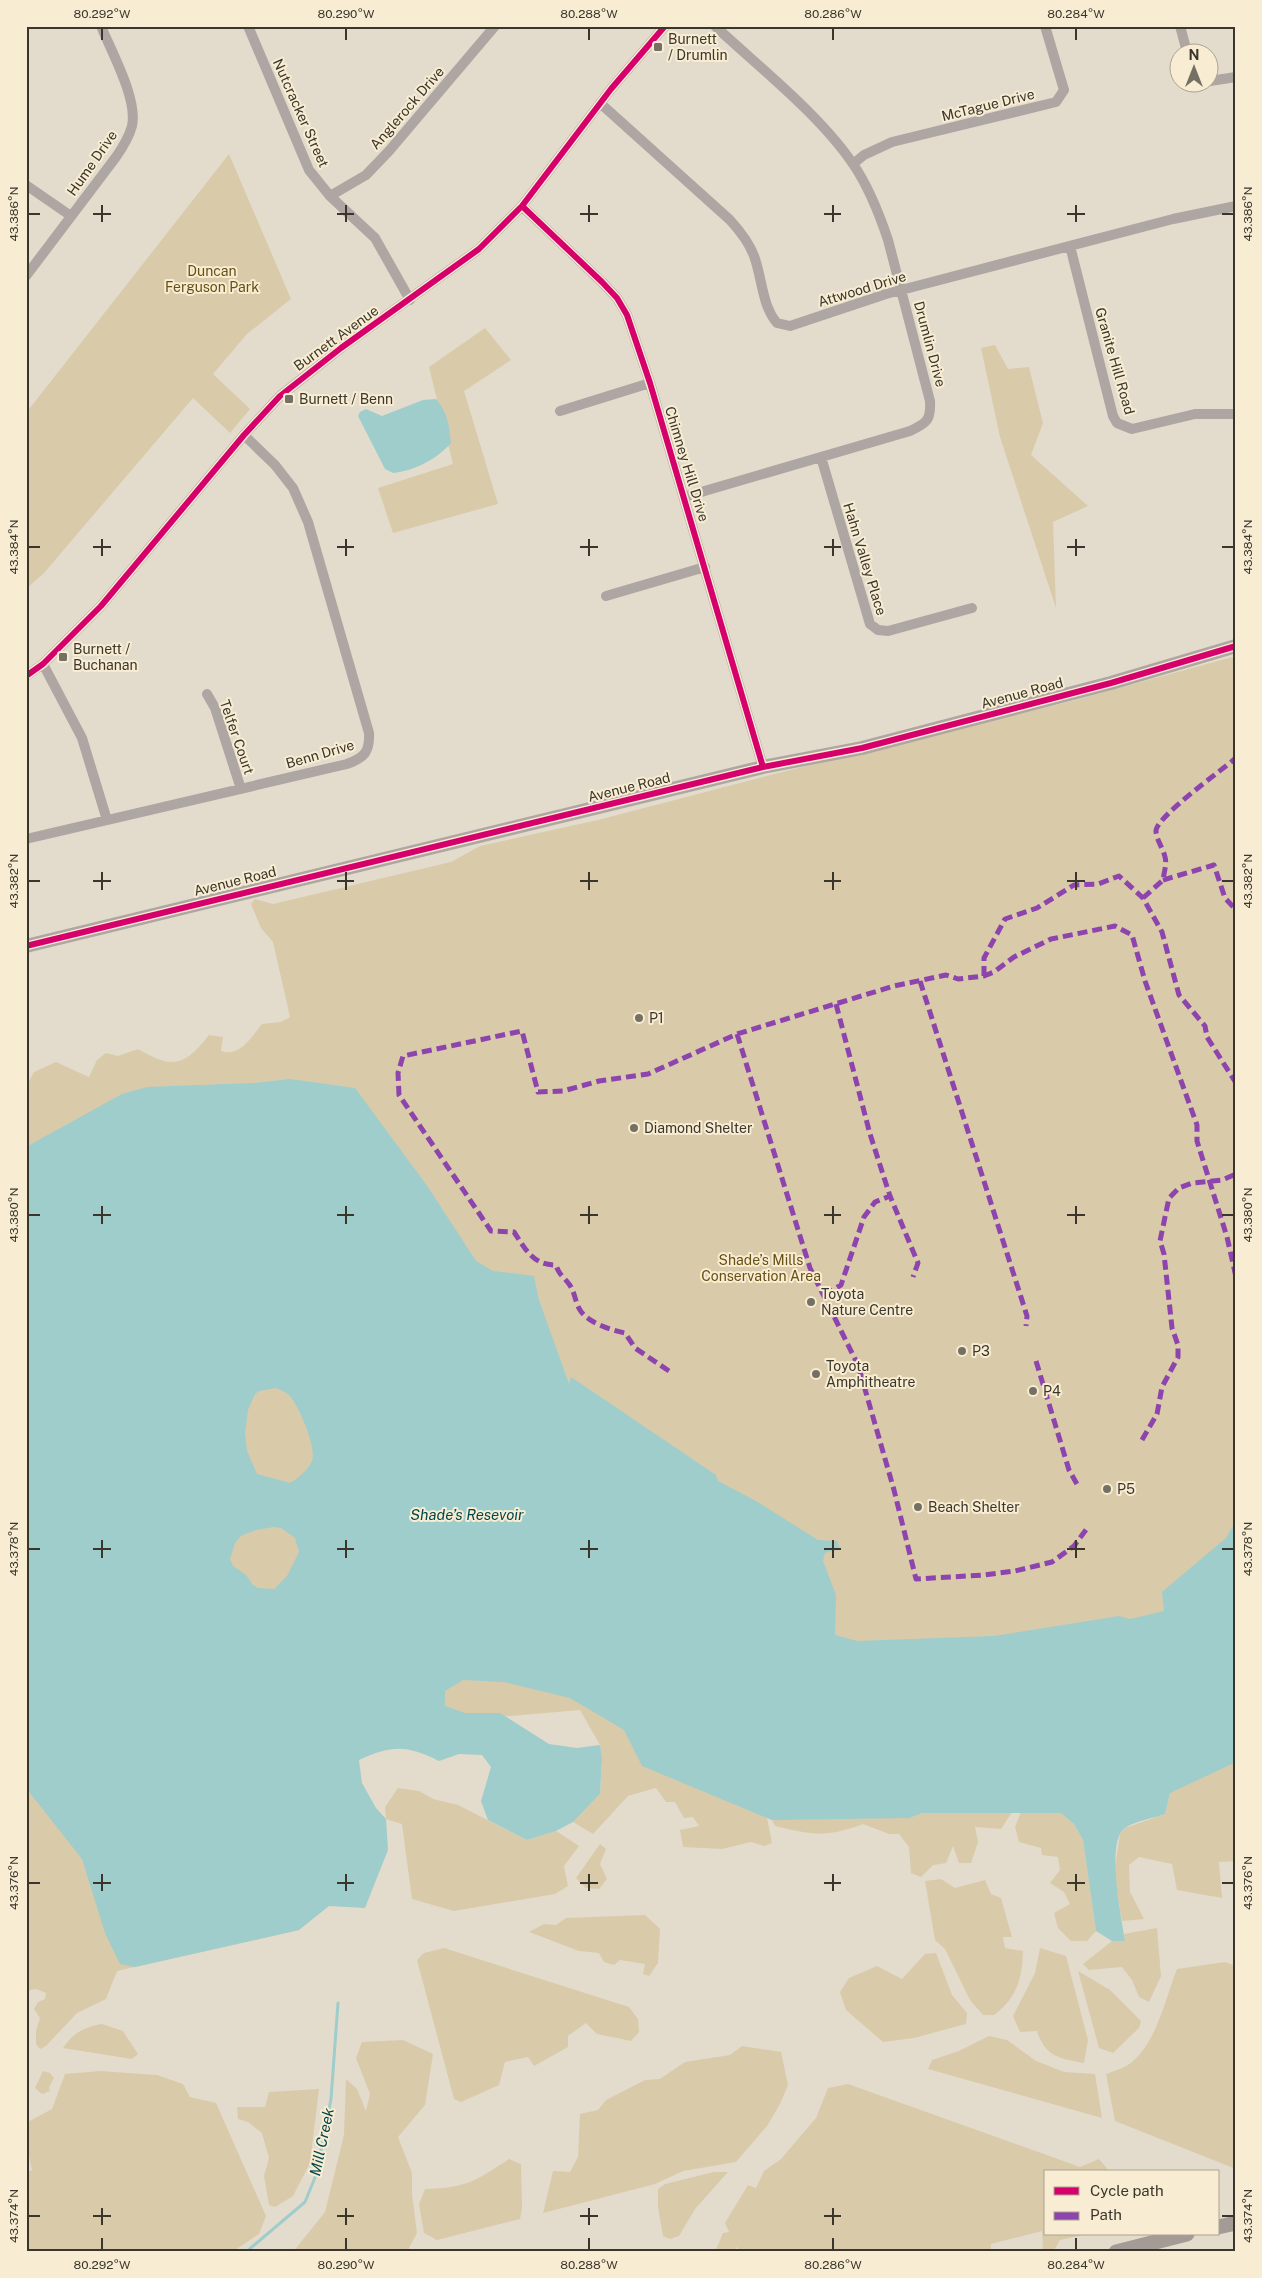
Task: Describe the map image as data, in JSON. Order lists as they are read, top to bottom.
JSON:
{
  "streets": {
    "street": [
      "McTague Drive",
      "Anglerock Drive",
      "Nutcracker Street",
      "Hume Drive",
      "Attwood Drive",
      "Burnett Avenue",
      "Drumlin Drive",
      "Granite Hill Road",
      "Chimney Hill Drive",
      "Hahn Valley Place",
      "Avenue Road",
      "Telfer Court",
      "Benn Drive"
    ]
  },
  "crossings": [
    ["McTague Drive", "Drumlin Drive"],
    ["Anglerock Drive", "Nutcracker Street"],
    ["Nutcracker Street", "Burnett Avenue"],
    ["Attwood Drive", "Burnett Avenue"],
    ["Attwood Drive", "Drumlin Drive"],
    ["Attwood Drive", "Granite Hill Road"],
    ["Burnett Avenue", "Chimney Hill Drive"],
    ["Burnett Avenue", "Benn Drive"],
    ["Drumlin Drive", "Chimney Hill Drive"],
    ["Drumlin Drive", "Hahn Valley Place"],
    ["Chimney Hill Drive", "Avenue Road"],
    ["Telfer Court", "Benn Drive"]
  ],
  "water": ["Shade’s Resevoir", "Mill Creek"],
  "parks": ["Duncan Ferguson Park", "Shade’s Mills Conservation Area"],
  "places": {
    "transit": ["Burnett / Drumlin", "Burnett / Benn", "Burnett / Buchanan"],
    "other": [
      "P1",
      "Diamond Shelter",
      "Toyota Nature Centre",
      "P3",
      "Toyota Amphitheatre",
      "P4",
      "P5",
      "Beach Shelter"
    ]
  },
  "legend": ["Cycle path", "Path"],
  "north": "top",
  "coordinates": [
    "80.292°W",
    "80.290°W",
    "80.288°W",
    "80.286°W",
    "80.284°W",
    "43.386°N",
    "43.384°N",
    "43.382°N",
    "43.380°N",
    "43.378°N",
    "43.376°N",
    "43.374°N"
  ]
}
